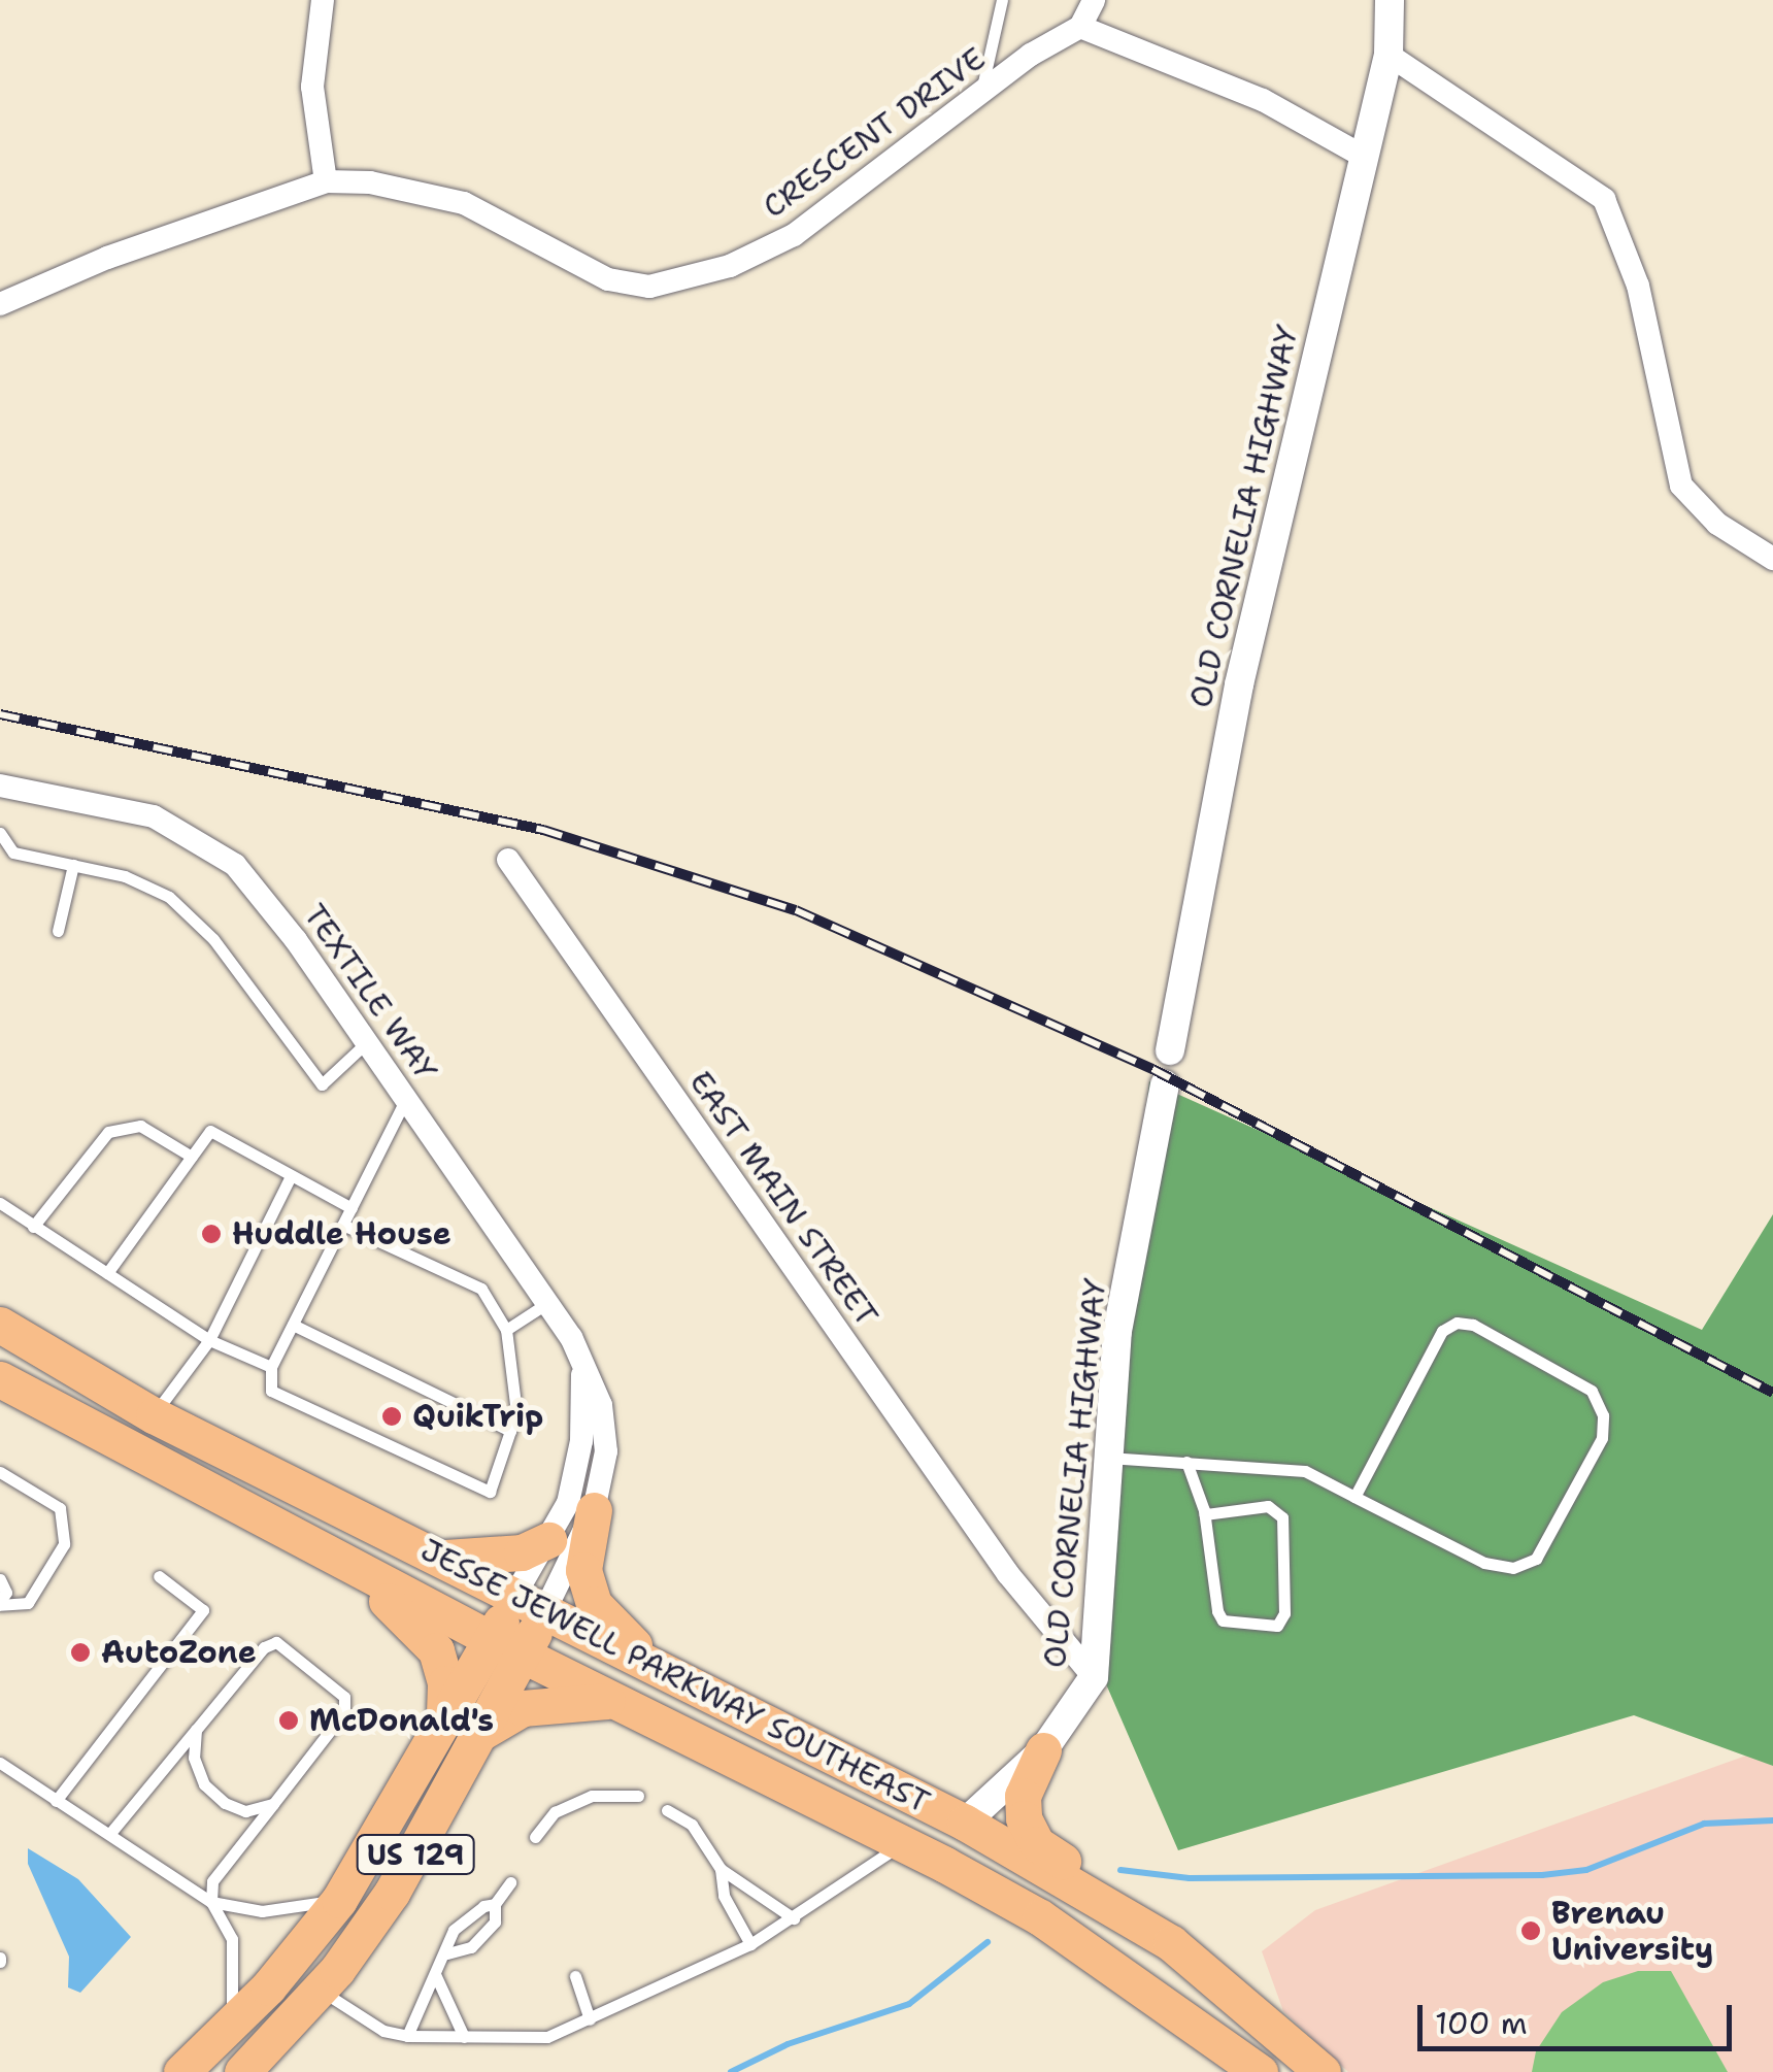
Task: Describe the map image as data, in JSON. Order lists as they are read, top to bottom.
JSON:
{
  "streets": {
    "main road": ["JESSE JEWELL PARKWAY SOUTHEAST", "US 129"],
    "street": [
      "CRESCENT DRIVE",
      "OLD CORNELIA HIGHWAY",
      "TEXTILE WAY",
      "EAST MAIN STREET"
    ]
  },
  "crossings": [
    ["OLD CORNELIA HIGHWAY", "EAST MAIN STREET"],
    ["OLD CORNELIA HIGHWAY", "JESSE JEWELL PARKWAY SOUTHEAST"],
    ["TEXTILE WAY", "JESSE JEWELL PARKWAY SOUTHEAST"],
    ["JESSE JEWELL PARKWAY SOUTHEAST", "US 129"]
  ],
  "places": [
    "Huddle House",
    "QuikTrip",
    "AutoZone",
    "McDonald's",
    "Brenau University"
  ],
  "scale_bar": "100 m"
}
